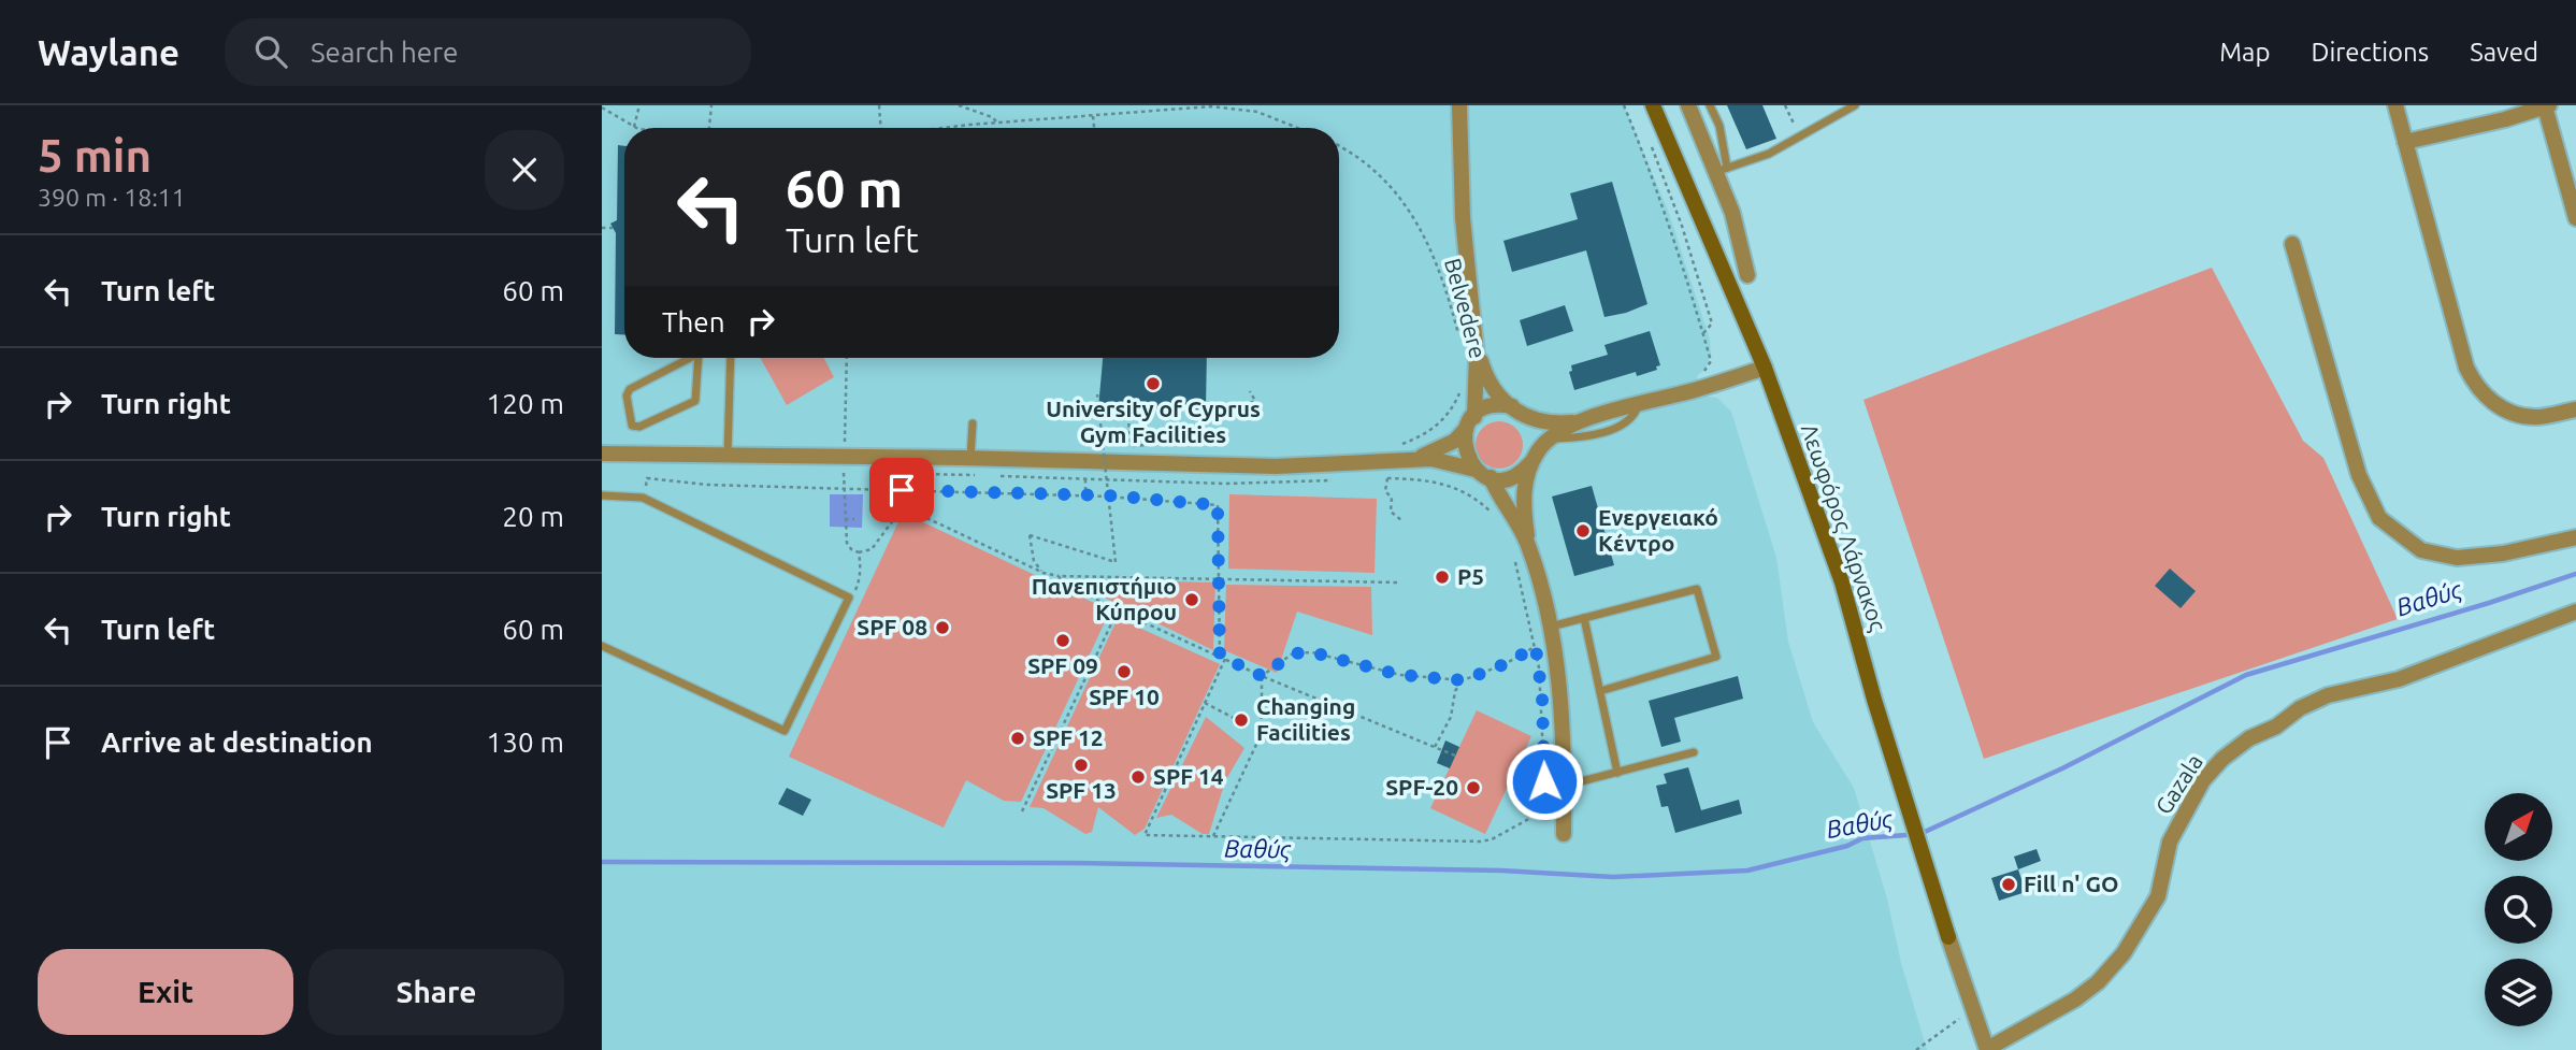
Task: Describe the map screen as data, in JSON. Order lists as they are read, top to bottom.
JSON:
{
  "streets": {
    "main road": ["Λεωφόρος Λάρνακος"],
    "street": ["Gazala"],
    "path": ["Belvedere"]
  },
  "crossings": [
    ["Λεωφόρος Λάρνακος", "Gazala"]
  ],
  "water": ["Βαθύς"],
  "places": [
    "University of Cyprus Gym Facilities",
    "Ενεργειακό Κέντρο",
    "P5",
    "Πανεπιστήμιο Κύπρου",
    "SPF 08",
    "SPF 09",
    "SPF 10",
    "Changing Facilities",
    "SPF 12",
    "SPF 13",
    "SPF 14",
    "SPF-20",
    "Fill n' GO"
  ],
  "north": "top right",
  "page": {
    "header": "Waylane",
    "search": "Search here",
    "nav": ["Map", "Directions", "Saved"],
    "heading": ["5 min", "390 m · 18:11"],
    "turn": ["60 m", "Turn left"],
    "list": [
      {
        "name": "Turn left",
        "value": "60 m"
      },
      {
        "name": "Turn right",
        "value": "120 m"
      },
      {
        "name": "Turn right",
        "value": "20 m"
      },
      {
        "name": "Turn left",
        "value": "60 m"
      },
      {
        "name": "Arrive at destination",
        "value": "130 m"
      }
    ],
    "then": "Then",
    "buttons": ["Exit", "Share"]
  }
}
